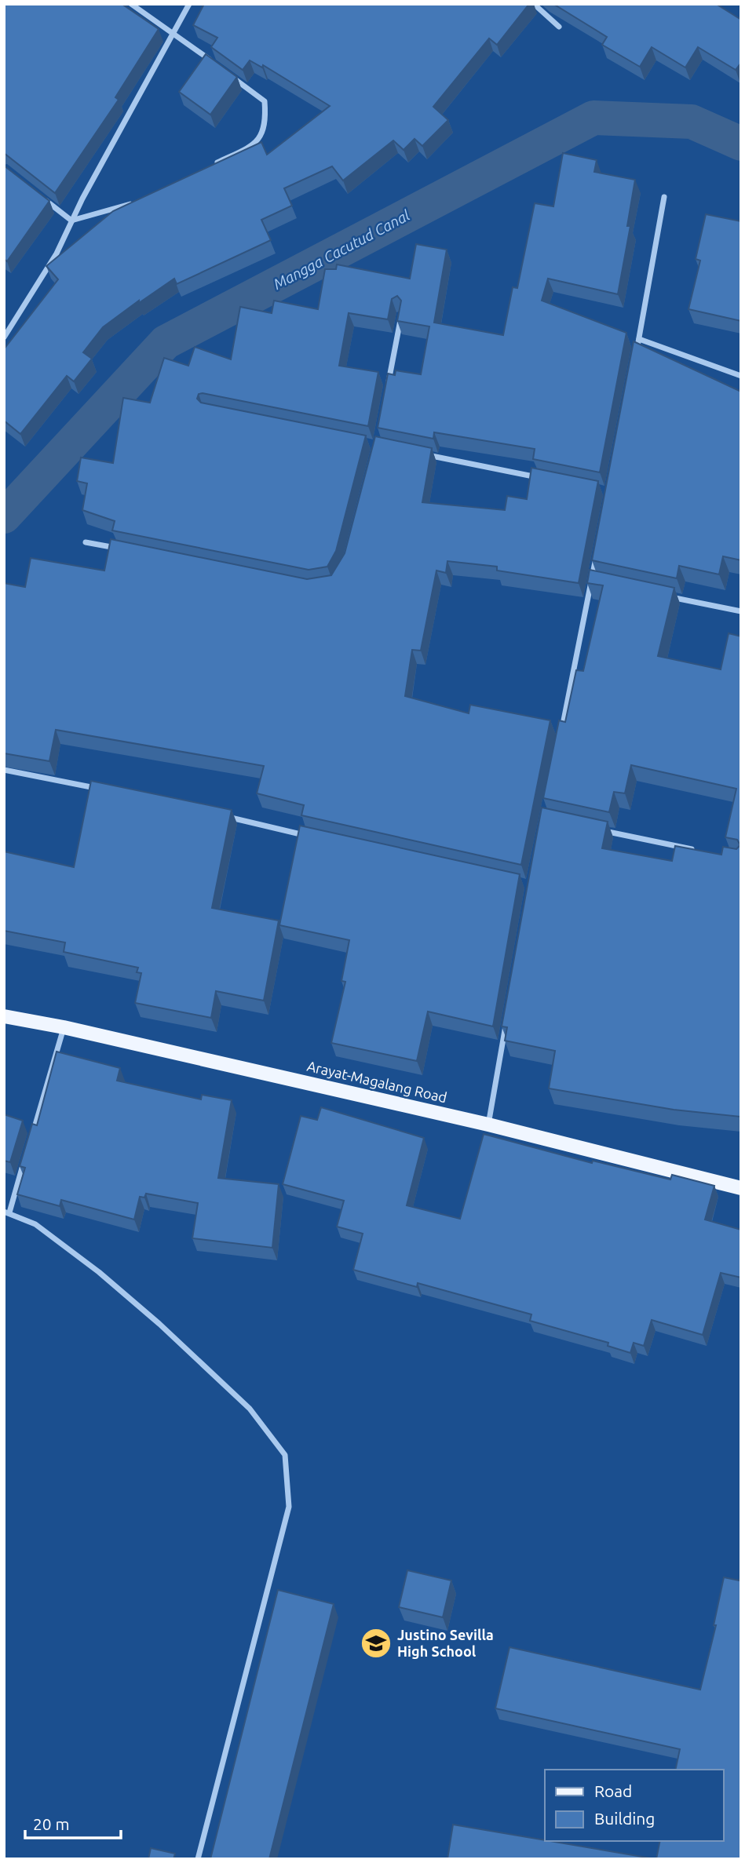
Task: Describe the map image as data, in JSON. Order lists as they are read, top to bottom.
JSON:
{
  "streets": {
    "main road": ["Arayat-Magalang Road"]
  },
  "water": ["Mangga Cacutud Canal"],
  "places": {
    "school or university": ["Justino Sevilla High School"]
  },
  "legend": ["Road", "Building"],
  "scale_bar": "20 m"
}
